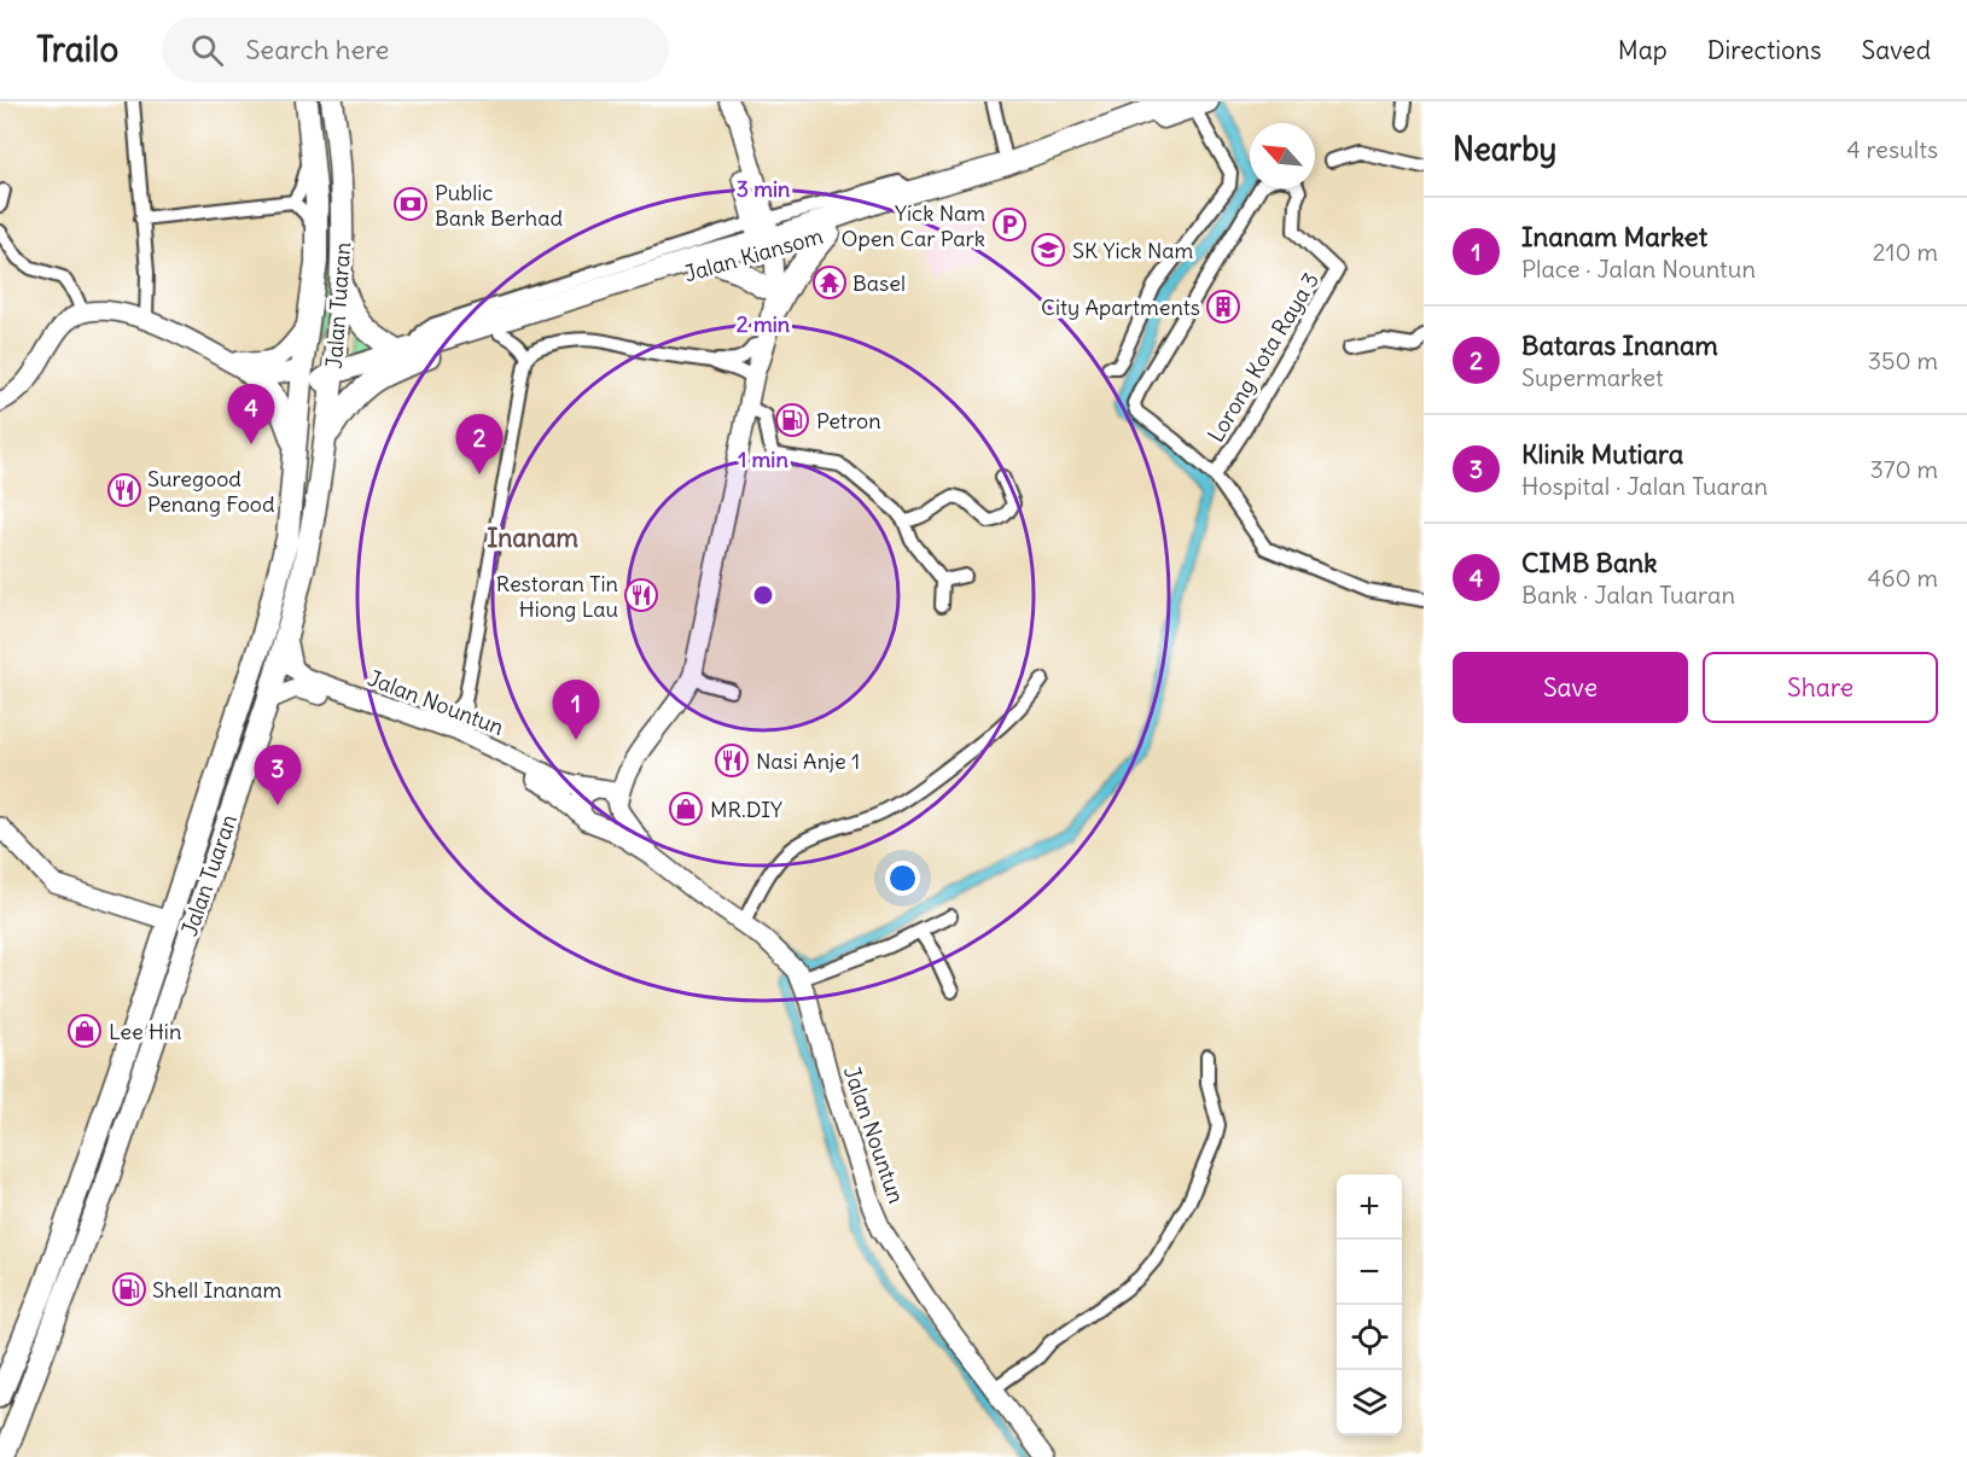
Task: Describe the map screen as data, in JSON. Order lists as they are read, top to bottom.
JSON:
{
  "streets": {
    "main road": ["Jalan Kiansom", "Jalan Tuaran"],
    "street": ["Lorong Kota Raya 3", "Jalan Nountun"]
  },
  "crossings": [
    ["Jalan Kiansom", "Jalan Tuaran"],
    ["Jalan Tuaran", "Jalan Nountun"]
  ],
  "districts": ["Inanam"],
  "places": {
    "bank": ["Public Bank Berhad"],
    "parking": ["Yick Nam Open Car Park"],
    "school or university": ["SK Yick Nam"],
    "temple": ["Basel"],
    "building": ["City Apartments"],
    "fuel station": ["Petron", "Shell Inanam"],
    "restaurant": ["Suregood Penang Food", "Restoran Tin Hiong Lau", "Nasi Anje 1"],
    "shop": ["MR.DIY", "Lee Hin"]
  },
  "north": "top left",
  "page": {
    "header": "Trailo",
    "search": "Search here",
    "nav": ["Map", "Directions", "Saved"],
    "heading": ["Nearby", "4 results"],
    "list": [
      {
        "mark": "1",
        "name": "Inanam Market",
        "note": "Place · Jalan Nountun",
        "value": "210 m"
      },
      {
        "mark": "2",
        "name": "Bataras Inanam",
        "note": "Supermarket",
        "value": "350 m"
      },
      {
        "mark": "3",
        "name": "Klinik Mutiara",
        "note": "Hospital · Jalan Tuaran",
        "value": "370 m"
      },
      {
        "mark": "4",
        "name": "CIMB Bank",
        "note": "Bank · Jalan Tuaran",
        "value": "460 m"
      }
    ],
    "pins": [
      "4",
      "2",
      "1",
      "3"
    ],
    "buttons": ["Save", "Share"],
    "map_buttons": ["+", "−"]
  },
  "rings": ["3 min", "2 min", "1 min"]
}
